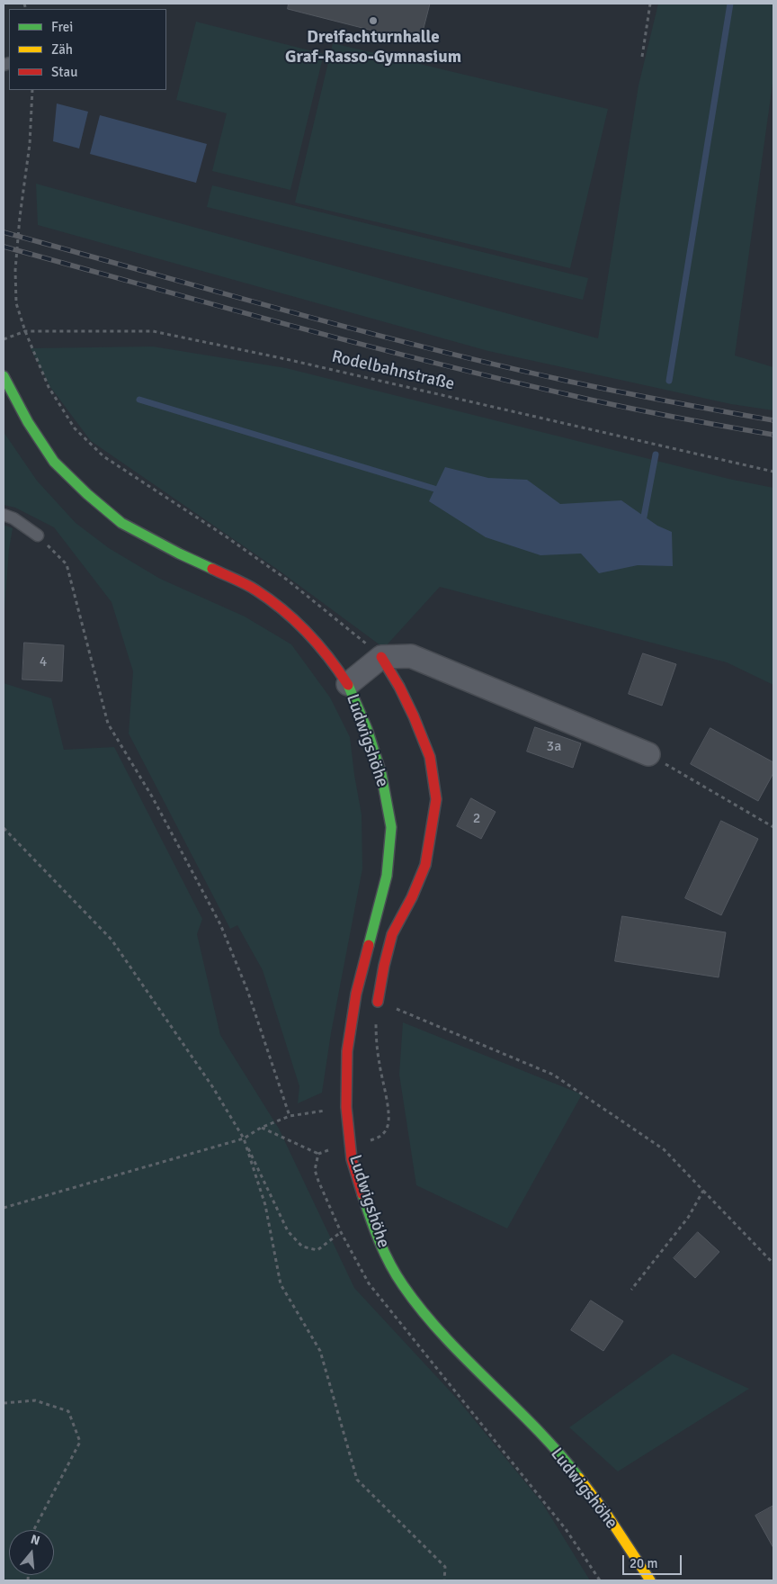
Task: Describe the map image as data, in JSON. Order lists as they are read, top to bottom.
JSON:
{
  "streets": {
    "main road": ["Ludwigshöhe"],
    "path": ["Rodelbahnstraße"]
  },
  "places": ["Dreifachturnhalle Graf-Rasso-Gymnasium"],
  "house_numbers": ["4", "3a", "2"],
  "legend": ["Frei", "Zäh", "Stau"],
  "scale_bar": "20 m",
  "north": "top"
}
